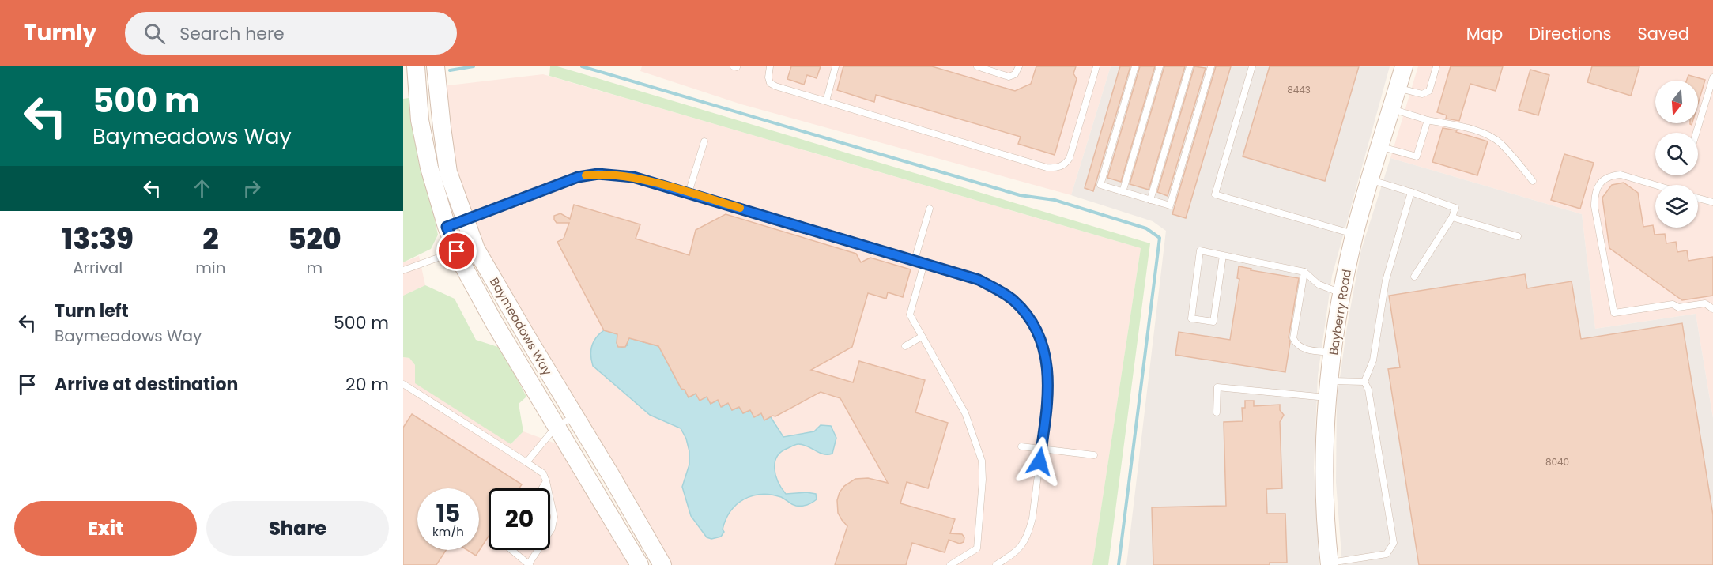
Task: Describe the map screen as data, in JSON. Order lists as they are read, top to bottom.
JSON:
{
  "streets": {
    "street": ["Bayberry Road", "Baymeadows Way"]
  },
  "house_numbers": ["8443", "8040"],
  "north": "bottom",
  "page": {
    "header": "Turnly",
    "search": "Search here",
    "nav": ["Map", "Directions", "Saved"],
    "turn": ["500 m", "Baymeadows Way"],
    "eta": [
      "13:39",
      "Arrival",
      "2",
      "min",
      "520",
      "m"
    ],
    "list": [
      {
        "name": "Turn left",
        "note": "Baymeadows Way",
        "value": "500 m"
      },
      {
        "name": "Arrive at destination",
        "value": "20 m"
      }
    ],
    "speed": "15 km/h",
    "limit": "20",
    "buttons": ["Exit", "Share"]
  }
}
